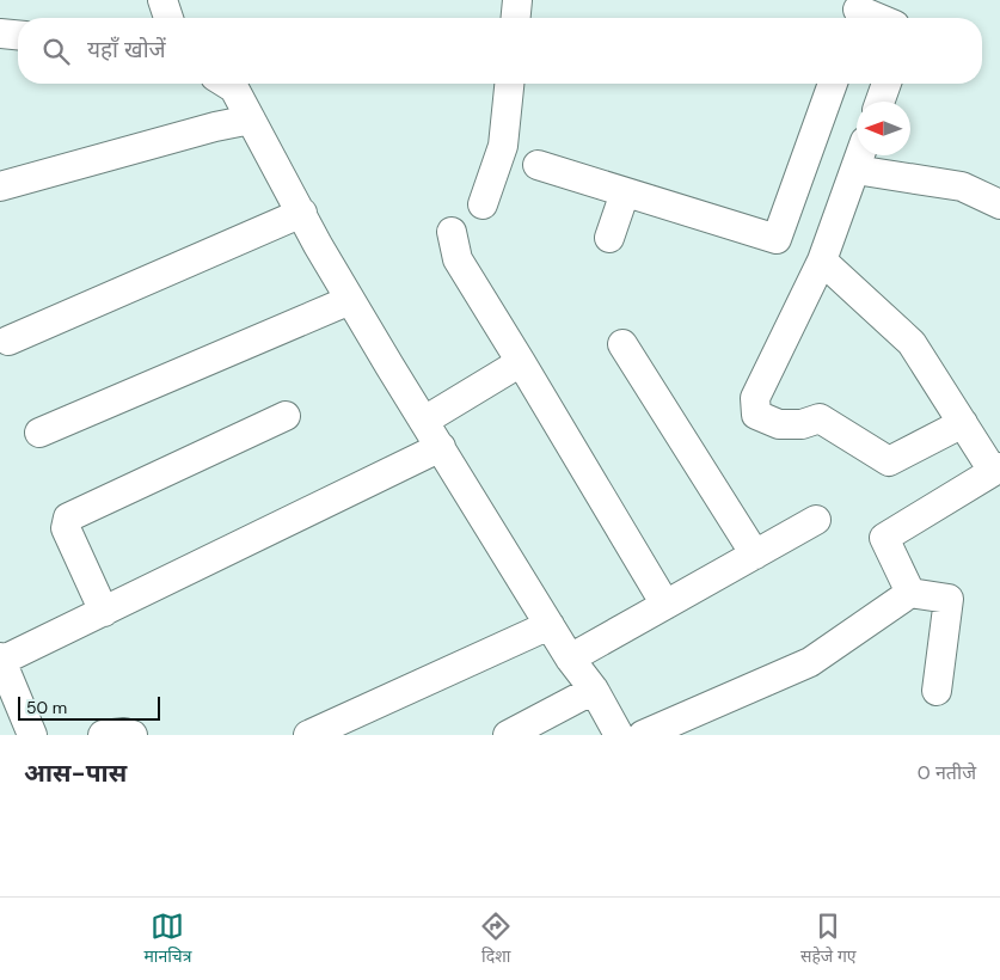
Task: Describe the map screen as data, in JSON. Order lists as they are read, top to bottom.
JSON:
{
  "scale_bar": "50 m",
  "north": "left",
  "page": {
    "search": "यहाँ खोजें",
    "scale": "50 m",
    "heading": ["आस-पास", "0 नतीजे"],
    "nav": ["मानचित्र", "दिशा", "सहेजे गए"]
  }
}
